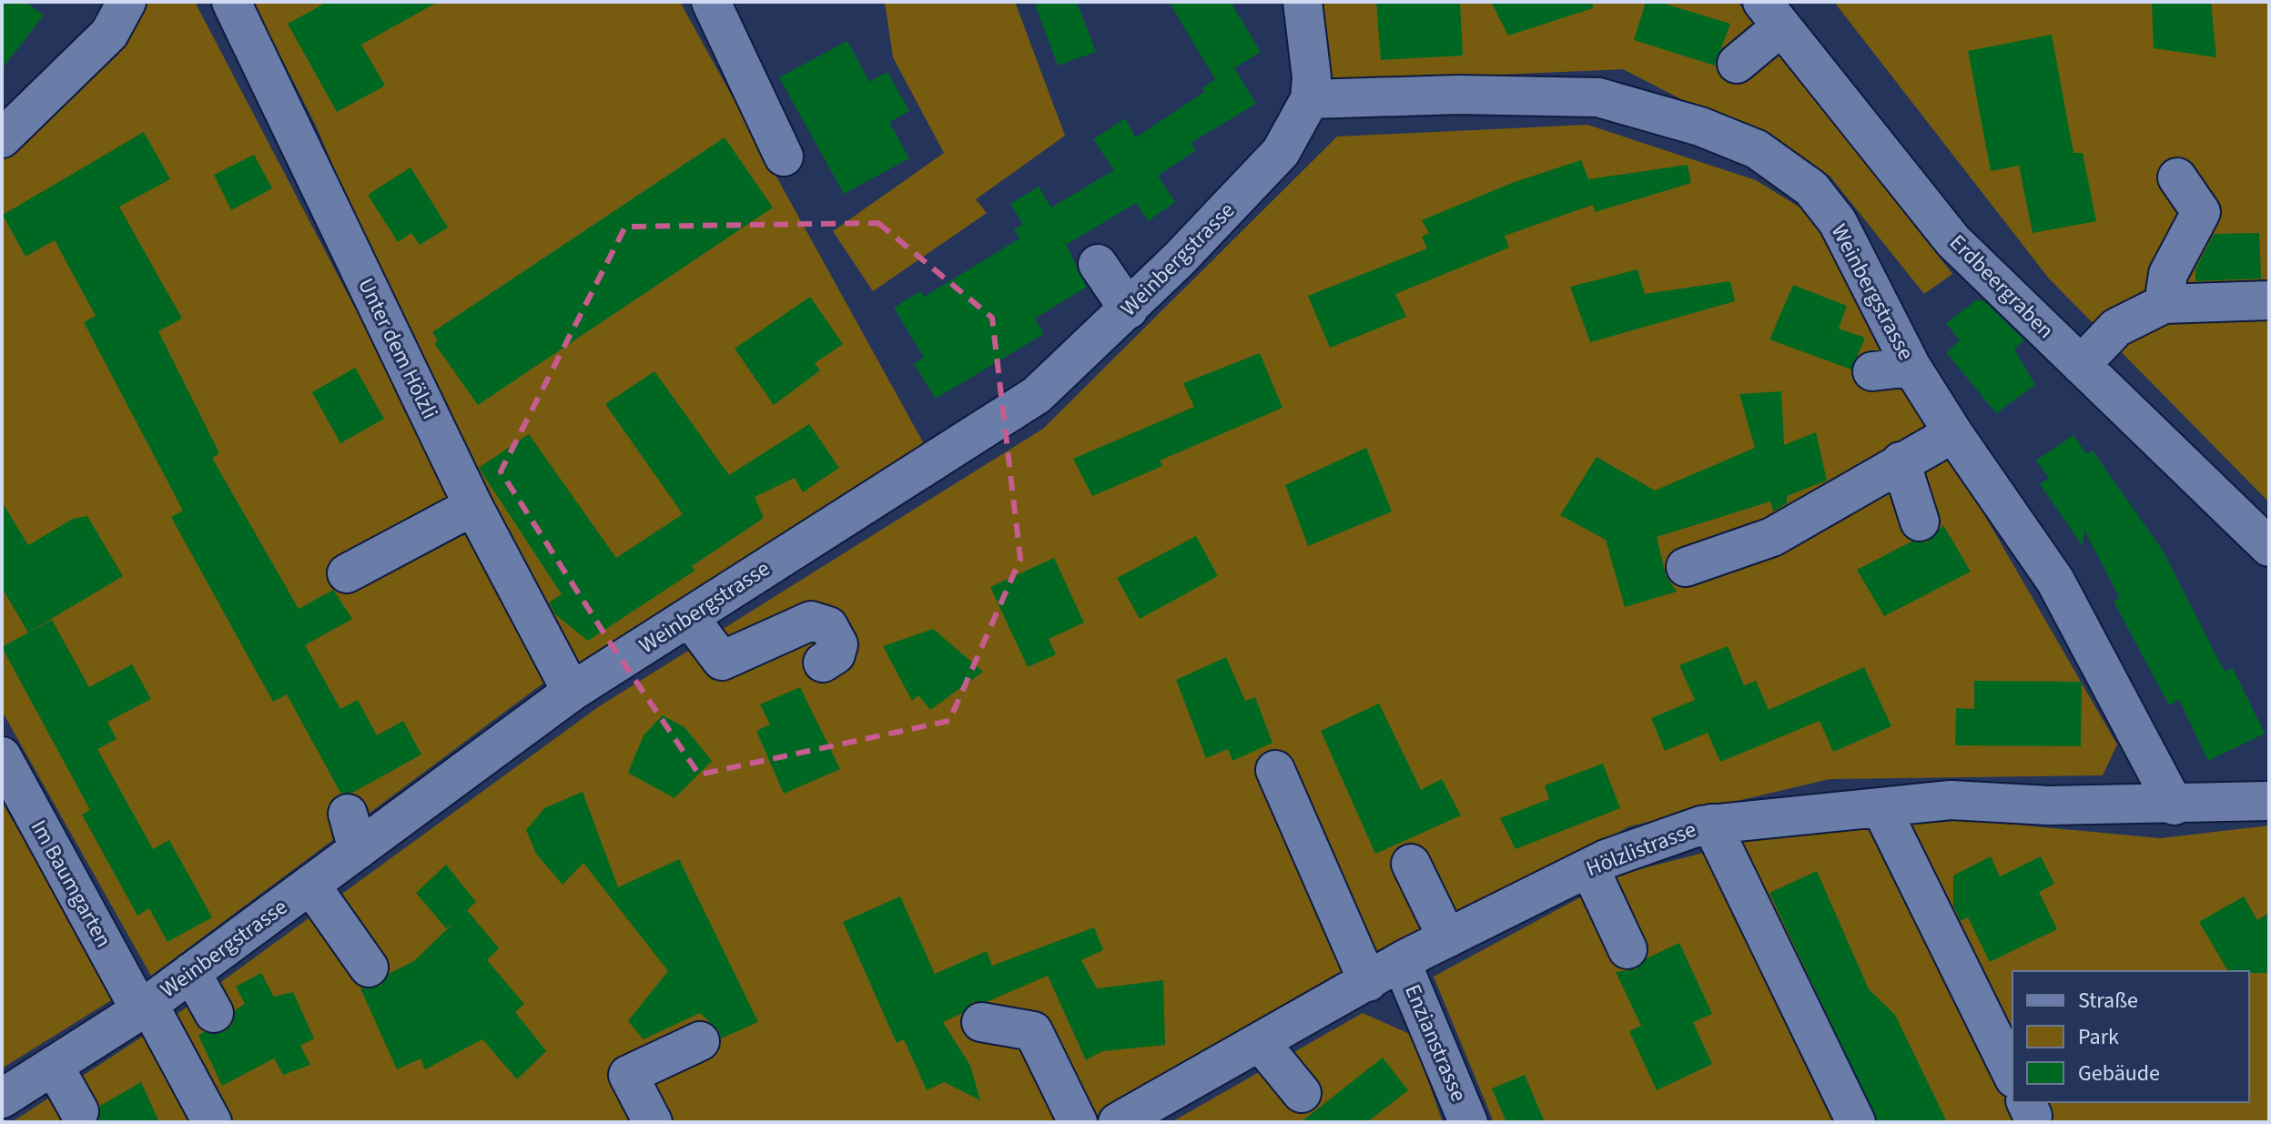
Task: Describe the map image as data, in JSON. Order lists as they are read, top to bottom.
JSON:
{
  "streets": {
    "street": [
      "Weinbergstrasse",
      "Erdbeergraben",
      "Unter dem Hölzli",
      "Hölzlistrasse",
      "Im Baumgarten",
      "Enzianstrasse"
    ]
  },
  "crossings": [
    ["Weinbergstrasse", "Unter dem Hölzli"],
    ["Weinbergstrasse", "Hölzlistrasse"],
    ["Weinbergstrasse", "Im Baumgarten"],
    ["Hölzlistrasse", "Enzianstrasse"]
  ],
  "legend": ["Straße", "Park", "Gebäude"]
}
